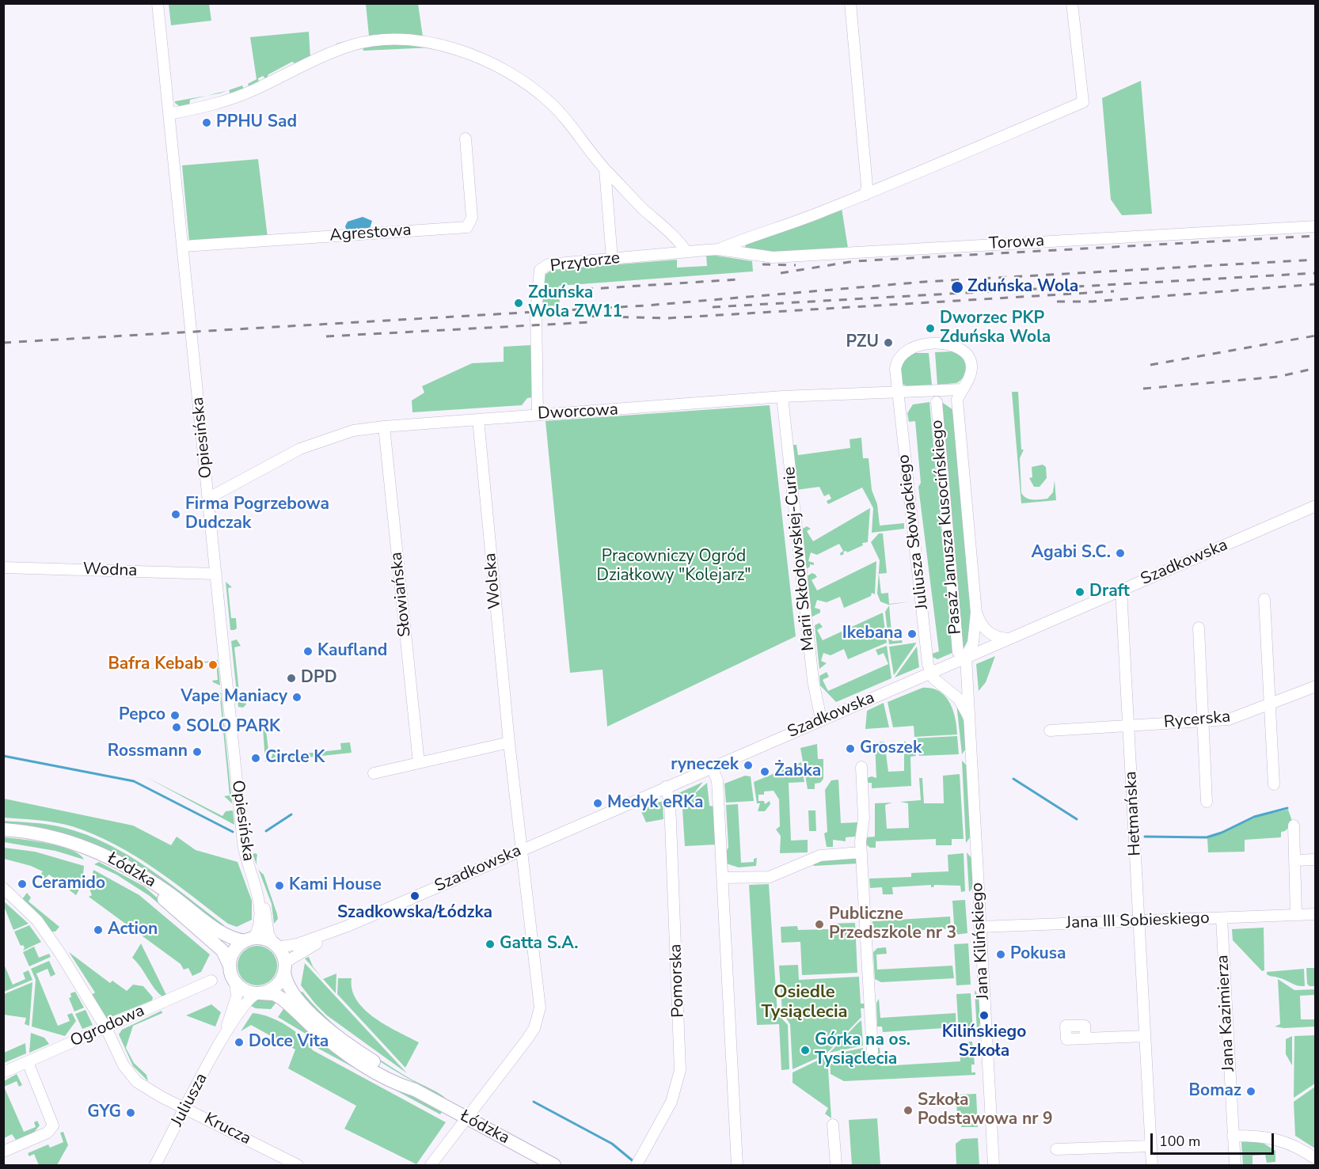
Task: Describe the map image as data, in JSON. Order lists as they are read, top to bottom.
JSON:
{
  "streets": {
    "main road": ["Łódzka"],
    "street": [
      "Agrestowa",
      "Torowa",
      "Przytorze",
      "Dworcowa",
      "Opiesińska",
      "Pasaż Janusza Kusocińskiego",
      "Juliusza Słowackiego",
      "Marii Skłodowskiej-Curie",
      "Szadkowska",
      "Wodna",
      "Wolska",
      "Słowiańska",
      "Rycerska",
      "Hetmańska",
      "Jana III Sobieskiego",
      "Jana Kilińskiego",
      "Pomorska",
      "Jana Kazimierza",
      "Ogrodowa",
      "Juliusza",
      "Krucza"
    ]
  },
  "crossings": [
    ["Agrestowa", "Opiesińska"],
    ["Torowa", "Przytorze"],
    ["Przytorze", "Dworcowa"],
    ["Dworcowa", "Opiesińska"],
    ["Dworcowa", "Juliusza Słowackiego"],
    ["Dworcowa", "Marii Skłodowskiej-Curie"],
    ["Dworcowa", "Wolska"],
    ["Dworcowa", "Słowiańska"],
    ["Opiesińska", "Szadkowska"],
    ["Opiesińska", "Wodna"],
    ["Opiesińska", "Łódzka"],
    ["Opiesińska", "Juliusza"],
    ["Pasaż Janusza Kusocińskiego", "Szadkowska"],
    ["Pasaż Janusza Kusocińskiego", "Jana Kilińskiego"],
    ["Juliusza Słowackiego", "Szadkowska"],
    ["Juliusza Słowackiego", "Jana Kilińskiego"],
    ["Marii Skłodowskiej-Curie", "Szadkowska"],
    ["Szadkowska", "Wolska"],
    ["Szadkowska", "Hetmańska"],
    ["Szadkowska", "Łódzka"],
    ["Szadkowska", "Jana Kilińskiego"],
    ["Szadkowska", "Pomorska"],
    ["Szadkowska", "Juliusza"],
    ["Wolska", "Łódzka"],
    ["Rycerska", "Hetmańska"],
    ["Hetmańska", "Jana III Sobieskiego"],
    ["Łódzka", "Juliusza"],
    ["Jana III Sobieskiego", "Jana Kilińskiego"],
    ["Jana III Sobieskiego", "Jana Kazimierza"],
    ["Ogrodowa", "Krucza"],
    ["Juliusza", "Krucza"]
  ],
  "districts": ["Osiedle Tysiąclecia"],
  "parks": ["Pracowniczy Ogród Działkowy \"Kolejarz\""],
  "places": [
    "PPHU Sad",
    "Zduńska Wola",
    "Zduńska Wola ZW11",
    "Dworzec PKP Zduńska Wola",
    "PZU",
    "Firma Pogrzebowa Dudczak",
    "Agabi S.C.",
    "Draft",
    "Ikebana",
    "Kaufland",
    "Bafra Kebab",
    "DPD",
    "Vape Maniacy",
    "Pepco",
    "SOLO PARK",
    "Groszek",
    "Rossmann",
    "Circle K",
    "ryneczek",
    "Żabka",
    "Medyk eRKa",
    "Ceramido",
    "Kami House",
    "Szadkowska/Łódzka",
    "Publiczne Przedszkole nr 3",
    "Action",
    "Gatta S.A.",
    "Pokusa",
    "Kilińskiego Szkoła",
    "Dolce Vita",
    "Górka na os. Tysiąclecia",
    "Bomaz",
    "Szkoła Podstawowa nr 9",
    "GYG"
  ],
  "scale_bar": "100 m"
}
